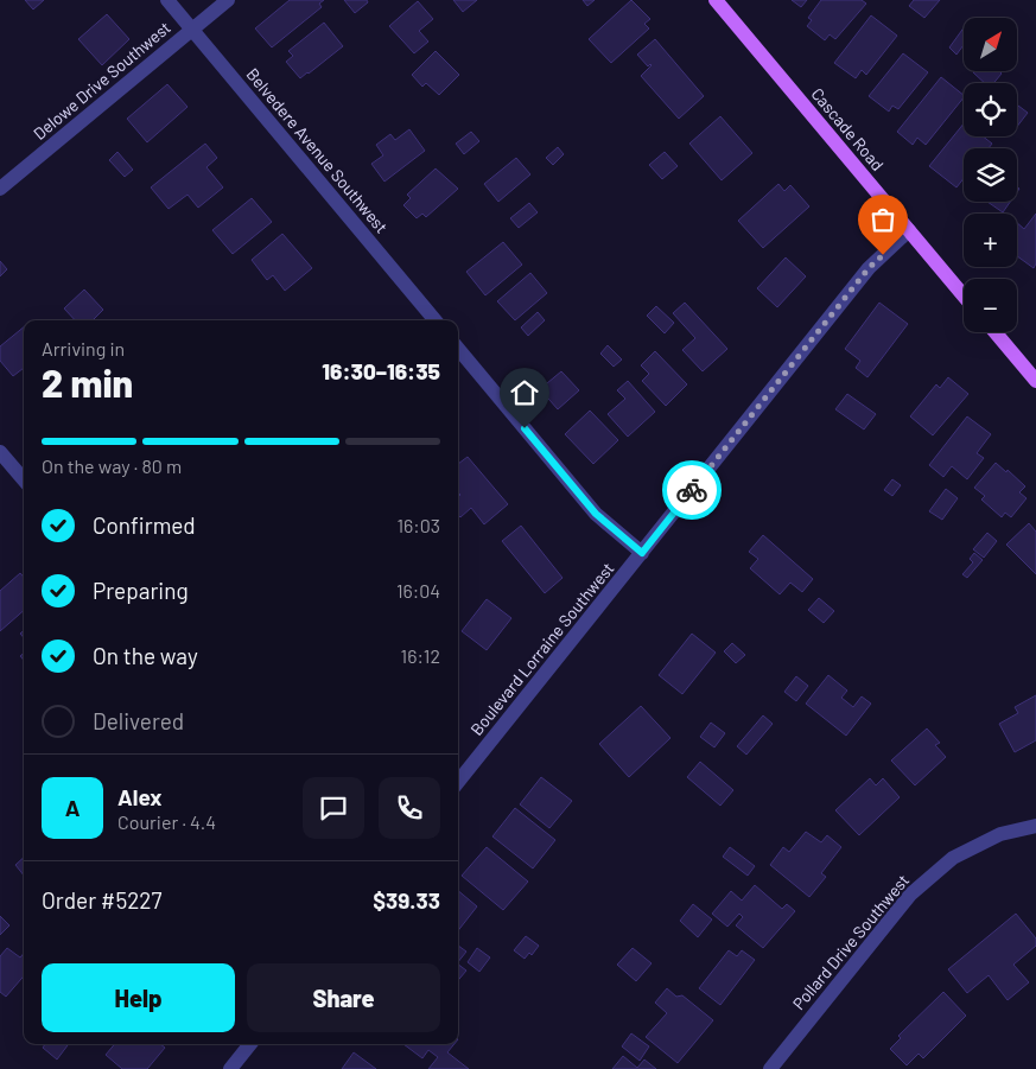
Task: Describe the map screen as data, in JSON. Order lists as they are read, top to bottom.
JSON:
{
  "streets": {
    "main road": ["Cascade Road"],
    "street": [
      "Delowe Drive Southwest",
      "Belvedere Avenue Southwest",
      "Boulevard Lorraine Southwest",
      "Pollard Drive Southwest"
    ]
  },
  "crossings": [
    ["Delowe Drive Southwest", "Belvedere Avenue Southwest"],
    ["Cascade Road", "Boulevard Lorraine Southwest"]
  ],
  "north": "top right",
  "page": {
    "map_buttons": ["+", "−"],
    "heading": ["2 min", "Arriving in", "16:30–16:35"],
    "panel": [
      "Alex",
      "Courier · 4.4",
      "Order #5227",
      "$39.33"
    ],
    "bar": "On the way · 80 m",
    "list": [
      ["Confirmed", "16:03"],
      ["Preparing", "16:04"],
      ["On the way", "16:12"],
      "Delivered"
    ],
    "round": "A",
    "buttons": ["Help", "Share"]
  }
}
